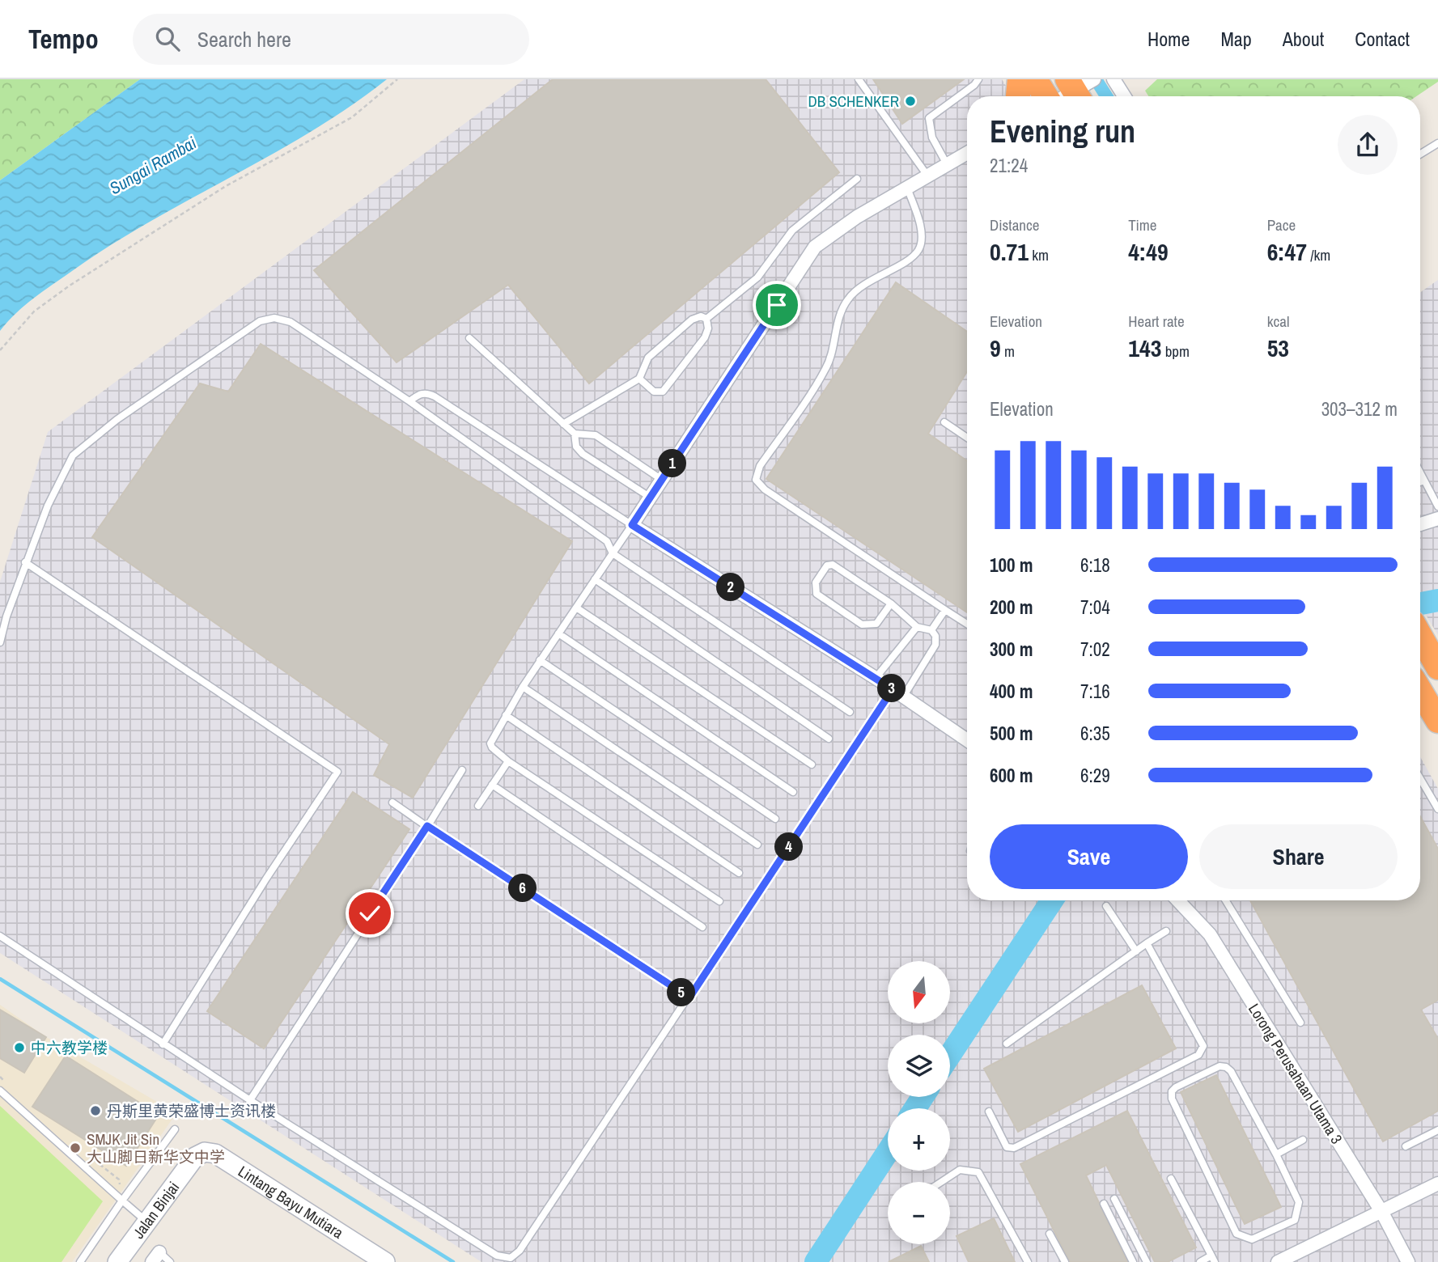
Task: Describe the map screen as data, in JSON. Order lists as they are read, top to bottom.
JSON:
{
  "streets": {
    "street": ["Lorong Perusahaan Utama 3", "Lintang Bayu Mutiara", "Jalan Binjai"]
  },
  "crossings": [
    ["Lintang Bayu Mutiara", "Jalan Binjai"]
  ],
  "water": ["Sungai Rambai"],
  "places": [
    "DB SCHENKER",
    "中六教学楼",
    "丹斯里黄荣盛博士资讯楼",
    "SMJK Jit Sin 大山脚日新华文中学"
  ],
  "north": "bottom",
  "page": {
    "header": "Tempo",
    "search": "Search here",
    "nav": [
      "Home",
      "Map",
      "About",
      "Contact"
    ],
    "heading": ["Evening run", "21:24"],
    "stats": [
      ["Distance", "0.71 km"],
      ["Time", "4:49"],
      ["Pace", "6:47 /km"],
      ["Elevation", "9 m"],
      ["Heart rate", "143 bpm"],
      ["kcal", "53"]
    ],
    "chart": ["Elevation", "303–312 m"],
    "pins": [
      "1",
      "2",
      "3",
      "4",
      "6",
      "5"
    ],
    "list": [
      {
        "name": "100 m",
        "note": "6:18"
      },
      {
        "name": "200 m",
        "note": "7:04"
      },
      {
        "name": "300 m",
        "note": "7:02"
      },
      {
        "name": "400 m",
        "note": "7:16"
      },
      {
        "name": "500 m",
        "note": "6:35"
      },
      {
        "name": "600 m",
        "note": "6:29"
      }
    ],
    "buttons": ["Save", "Share"],
    "map_buttons": ["+", "−"]
  }
}
